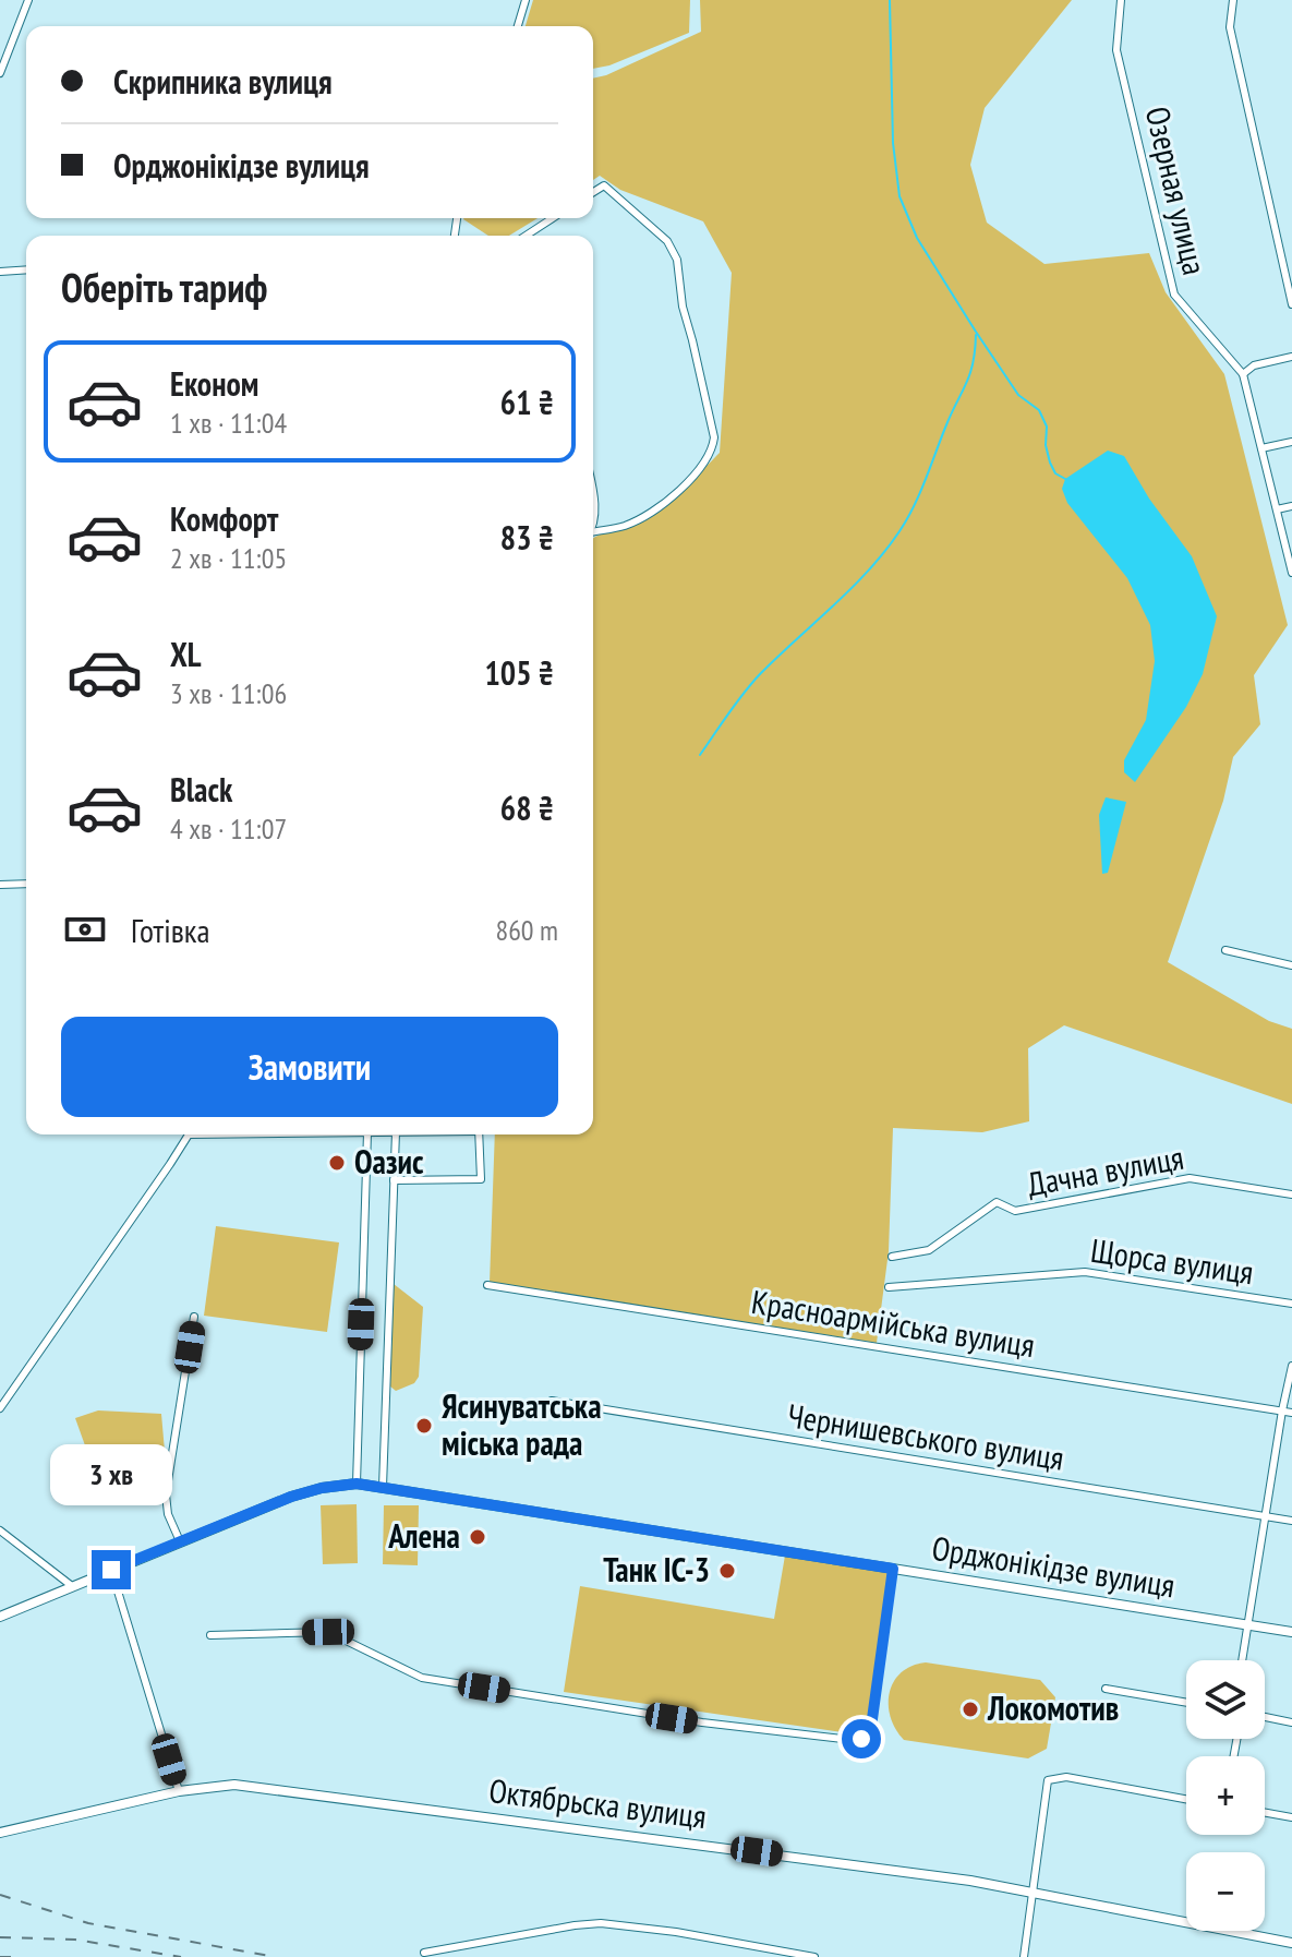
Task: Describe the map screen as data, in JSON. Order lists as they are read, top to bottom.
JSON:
{
  "streets": {
    "main road": ["Орджонікідзе вулиця", "Октябрьска вулиця"],
    "street": [
      "Озерная улица",
      "Дачна вулиця",
      "Щорса вулиця",
      "Красноармійська вулиця",
      "Чернишевського вулиця"
    ]
  },
  "places": [
    "Оазис",
    "Ясинуватська міська рада",
    "Алена",
    "Танк ІС-3",
    "Локомотив"
  ],
  "page": {
    "banner": ["Скрипника вулиця", "Орджонікідзе вулиця"],
    "heading": "Оберіть тариф",
    "list": [
      {
        "name": "Економ",
        "note": "1 хв · 11:04",
        "value": "61 ₴"
      },
      {
        "name": "Комфорт",
        "note": "2 хв · 11:05",
        "value": "83 ₴"
      },
      {
        "name": "XL",
        "note": "3 хв · 11:06",
        "value": "105 ₴"
      },
      {
        "name": "Black",
        "note": "4 хв · 11:07",
        "value": "68 ₴"
      }
    ],
    "pay": ["Готівка", "860 m"],
    "buttons": "Замовити",
    "bubble": "3 хв",
    "map_buttons": ["+", "−"]
  }
}
